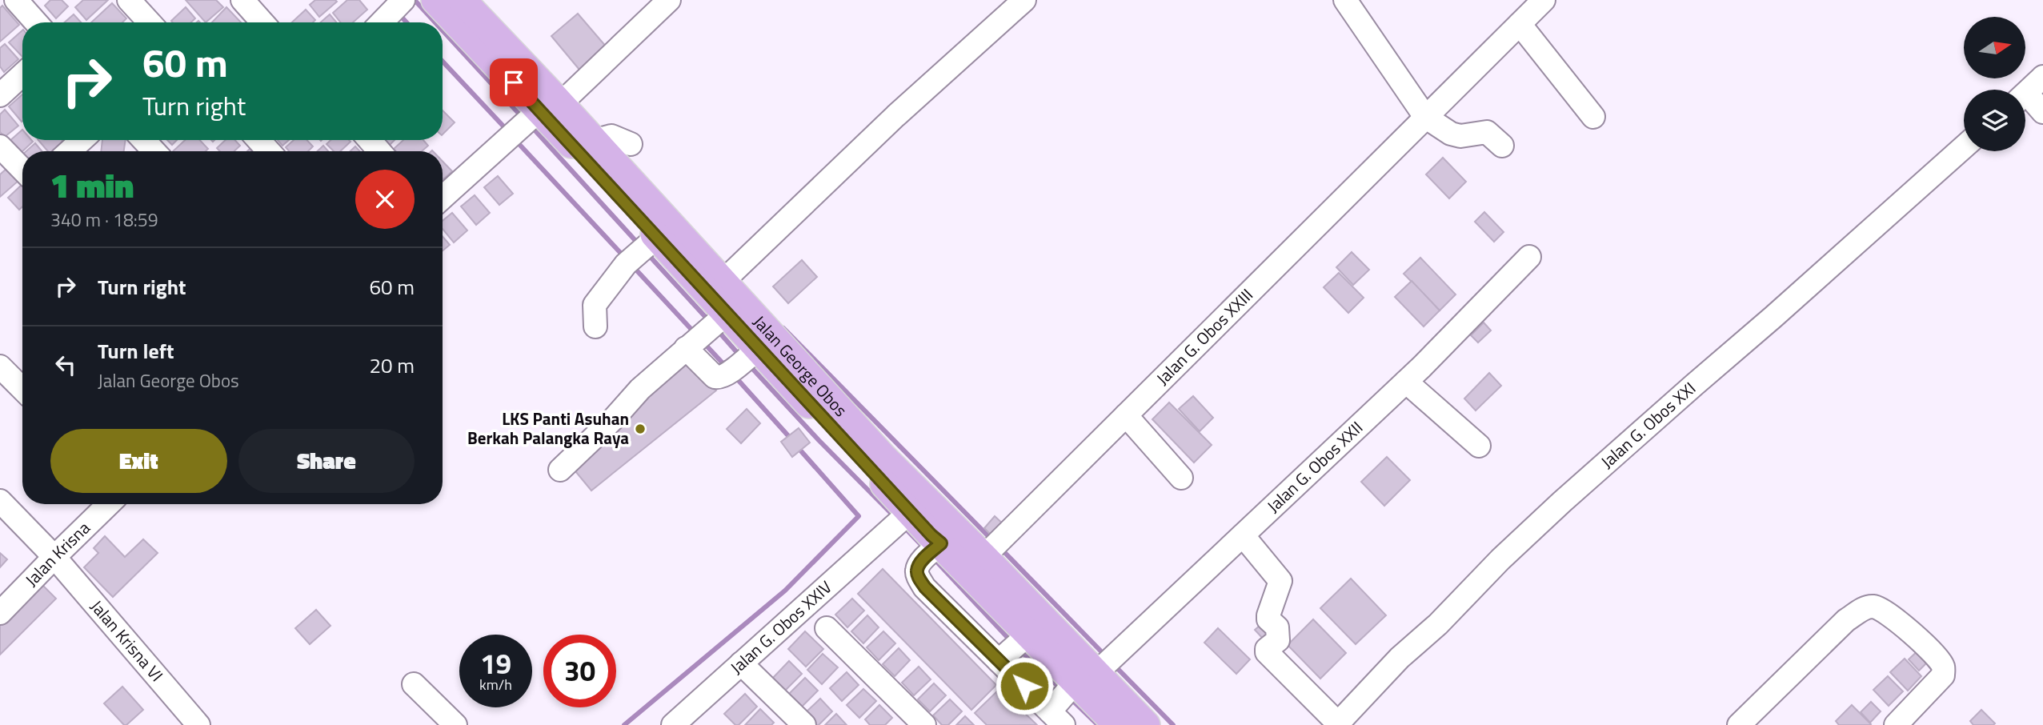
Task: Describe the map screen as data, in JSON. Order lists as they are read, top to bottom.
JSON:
{
  "streets": {
    "main road": ["Jalan George Obos"],
    "street": [
      "Jalan G. Obos XXIII",
      "Jalan G. Obos XXI",
      "Jalan G. Obos XXII",
      "Jalan Krisna",
      "Jalan G. Obos XXIV",
      "Jalan Krisna VI"
    ]
  },
  "crossings": [
    ["Jalan G. Obos XXIII", "Jalan George Obos"],
    ["Jalan George Obos", "Jalan G. Obos XXII"],
    ["Jalan George Obos", "Jalan G. Obos XXIV"],
    ["Jalan Krisna", "Jalan Krisna VI"]
  ],
  "places": ["LKS Panti Asuhan Berkah Palangka Raya"],
  "north": "right",
  "page": {
    "turn": ["60 m", "Turn right"],
    "heading": ["1 min", "340 m · 18:59"],
    "list": [
      {
        "name": "Turn right",
        "value": "60 m"
      },
      {
        "name": "Turn left",
        "note": "Jalan George Obos",
        "value": "20 m"
      }
    ],
    "buttons": ["Exit", "Share"],
    "speed": "19 km/h",
    "limit": "30"
  }
}
